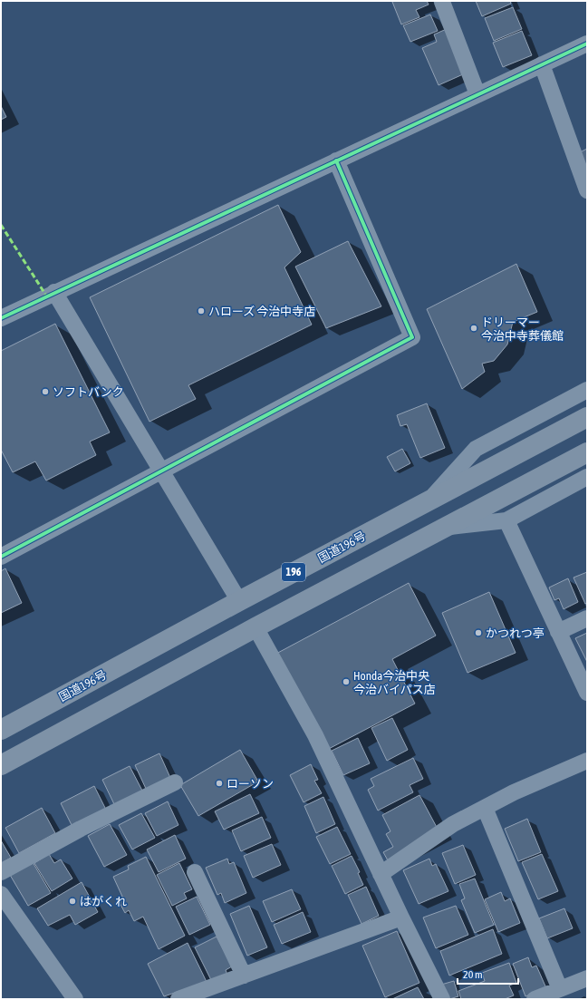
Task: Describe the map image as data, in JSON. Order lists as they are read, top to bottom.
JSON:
{
  "streets": {
    "highway": ["国道196号", "196"]
  },
  "places": [
    "ハローズ 今治中寺店",
    "ドリーマー 今治中寺葬儀館",
    "ソフトバンク",
    "かつれつ亭",
    "Honda今治中央 今治バイパス店",
    "ローソン",
    "はがくれ"
  ],
  "scale_bar": "20 m"
}
